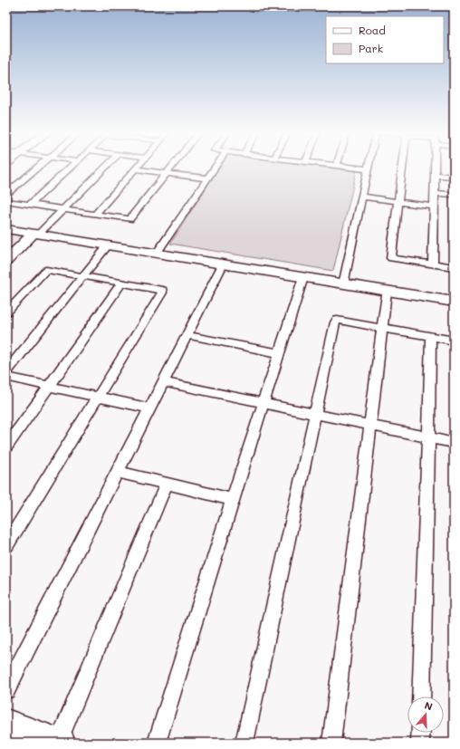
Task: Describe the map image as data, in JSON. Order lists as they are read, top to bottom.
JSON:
{
  "legend": ["Road", "Park"],
  "north": "top"
}
